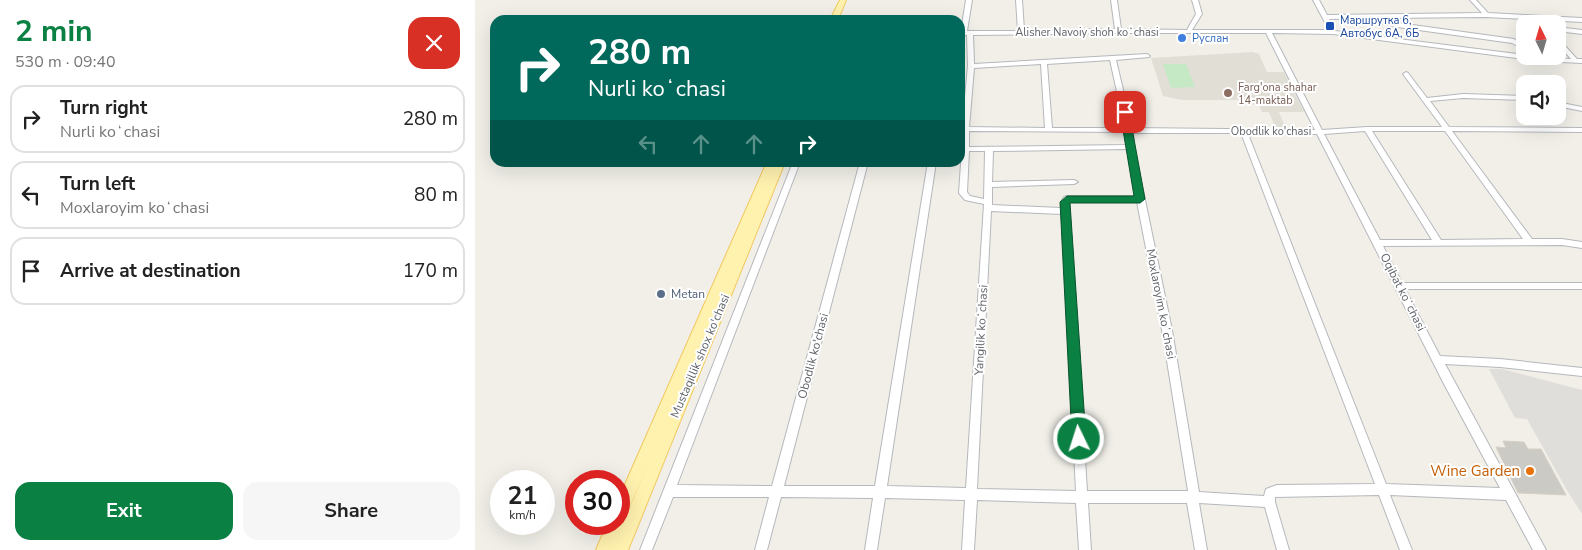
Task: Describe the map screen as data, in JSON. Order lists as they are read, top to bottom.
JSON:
{
  "streets": {
    "main road": ["Mustaqillik shox ko'chasi"],
    "street": [
      "Alisher Navoiy shoh koʻchasi",
      "Obodlik ko'chasi",
      "Oqibat koʻchasi",
      "Moxlaroyim koʻchasi",
      "Yangilik koʻchasi"
    ]
  },
  "crossings": [
    ["Alisher Navoiy shoh koʻchasi", "Oqibat koʻchasi"],
    ["Obodlik ko'chasi", "Oqibat koʻchasi"],
    ["Obodlik ko'chasi", "Moxlaroyim koʻchasi"]
  ],
  "places": {
    "transit": ["Маршрутка 6, Автобус 6А, 6Б"],
    "other": [
      "Руслан",
      "Farg'ona shahar 14-maktab",
      "Metan",
      "Wine Garden"
    ]
  },
  "north": "top",
  "page": {
    "heading": ["2 min", "530 m · 09:40"],
    "turn": ["280 m", "Nurli koʻchasi"],
    "list": [
      {
        "name": "Turn right",
        "note": "Nurli koʻchasi",
        "value": "280 m"
      },
      {
        "name": "Turn left",
        "note": "Moxlaroyim koʻchasi",
        "value": "80 m"
      },
      {
        "name": "Arrive at destination",
        "value": "170 m"
      }
    ],
    "speed": "21 km/h",
    "limit": "30",
    "buttons": ["Exit", "Share"]
  }
}
